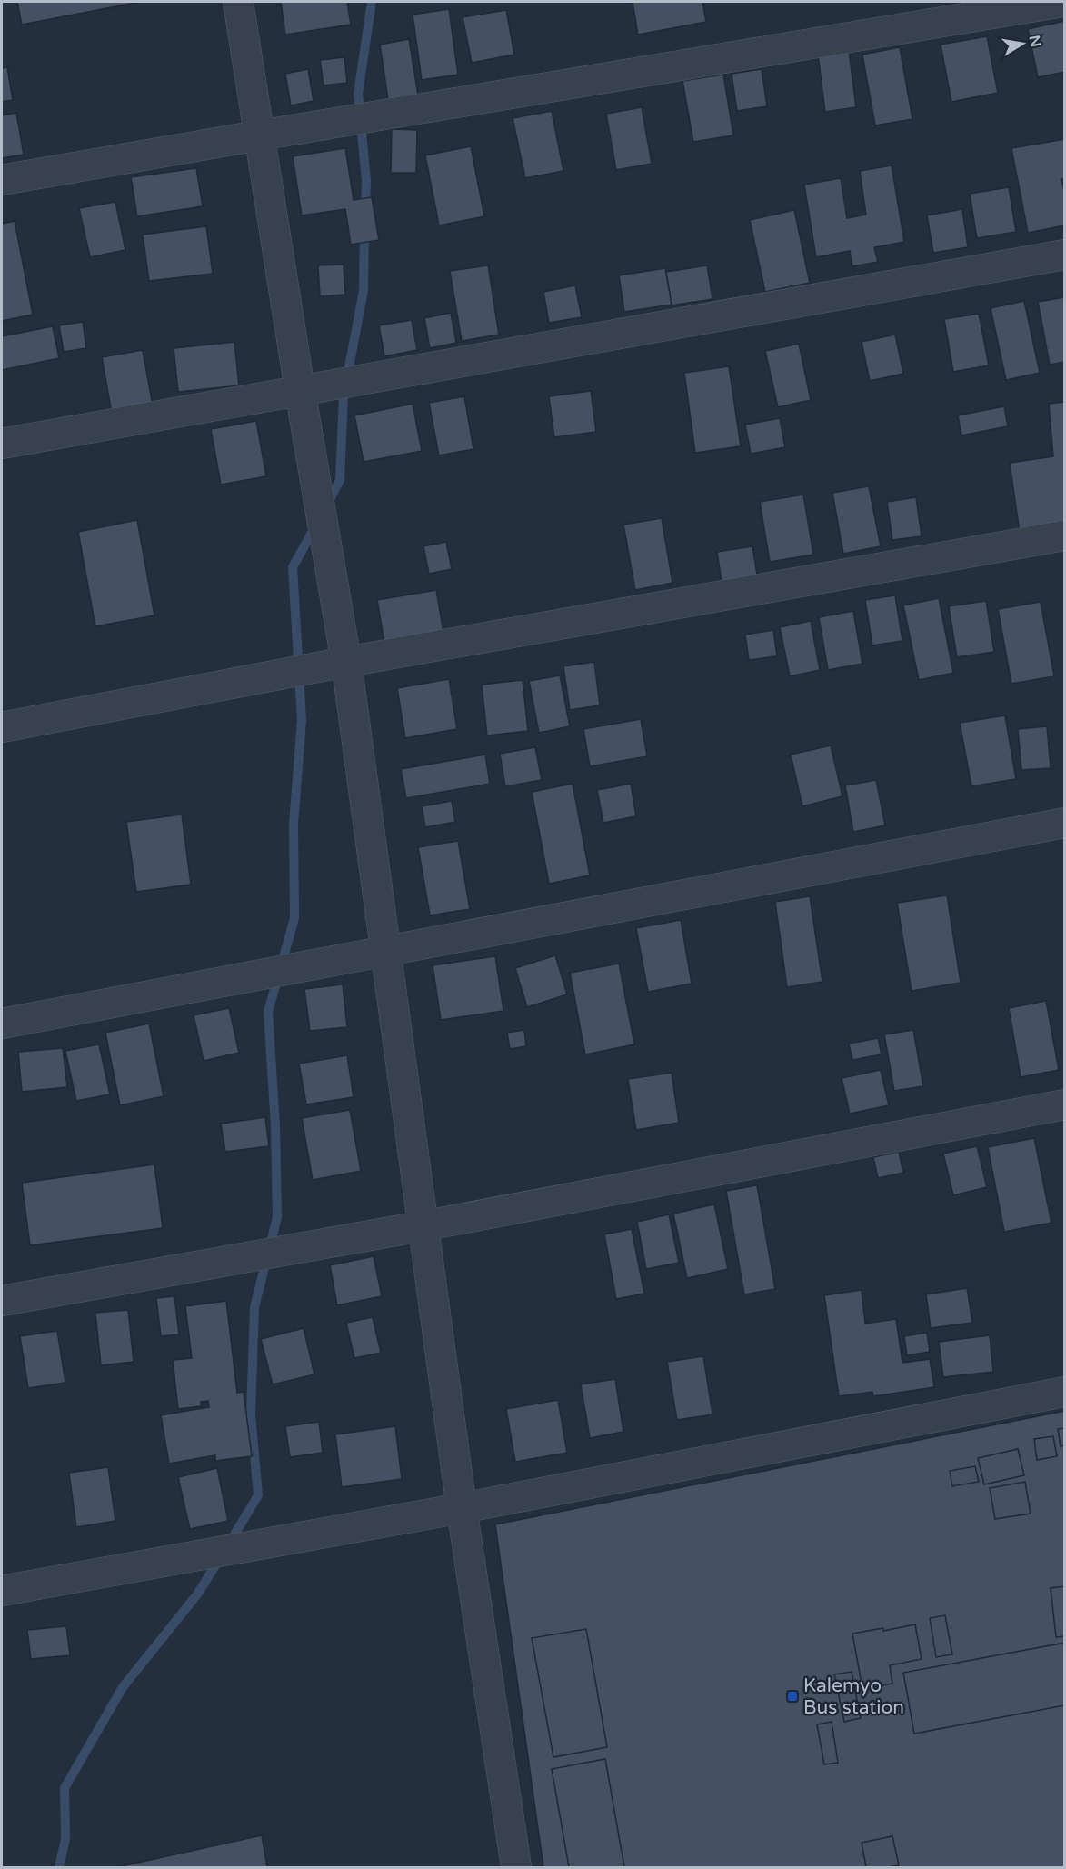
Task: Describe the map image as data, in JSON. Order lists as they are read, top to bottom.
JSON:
{
  "places": {
    "transit": ["Kalemyo Bus station"]
  },
  "north": "right"
}
